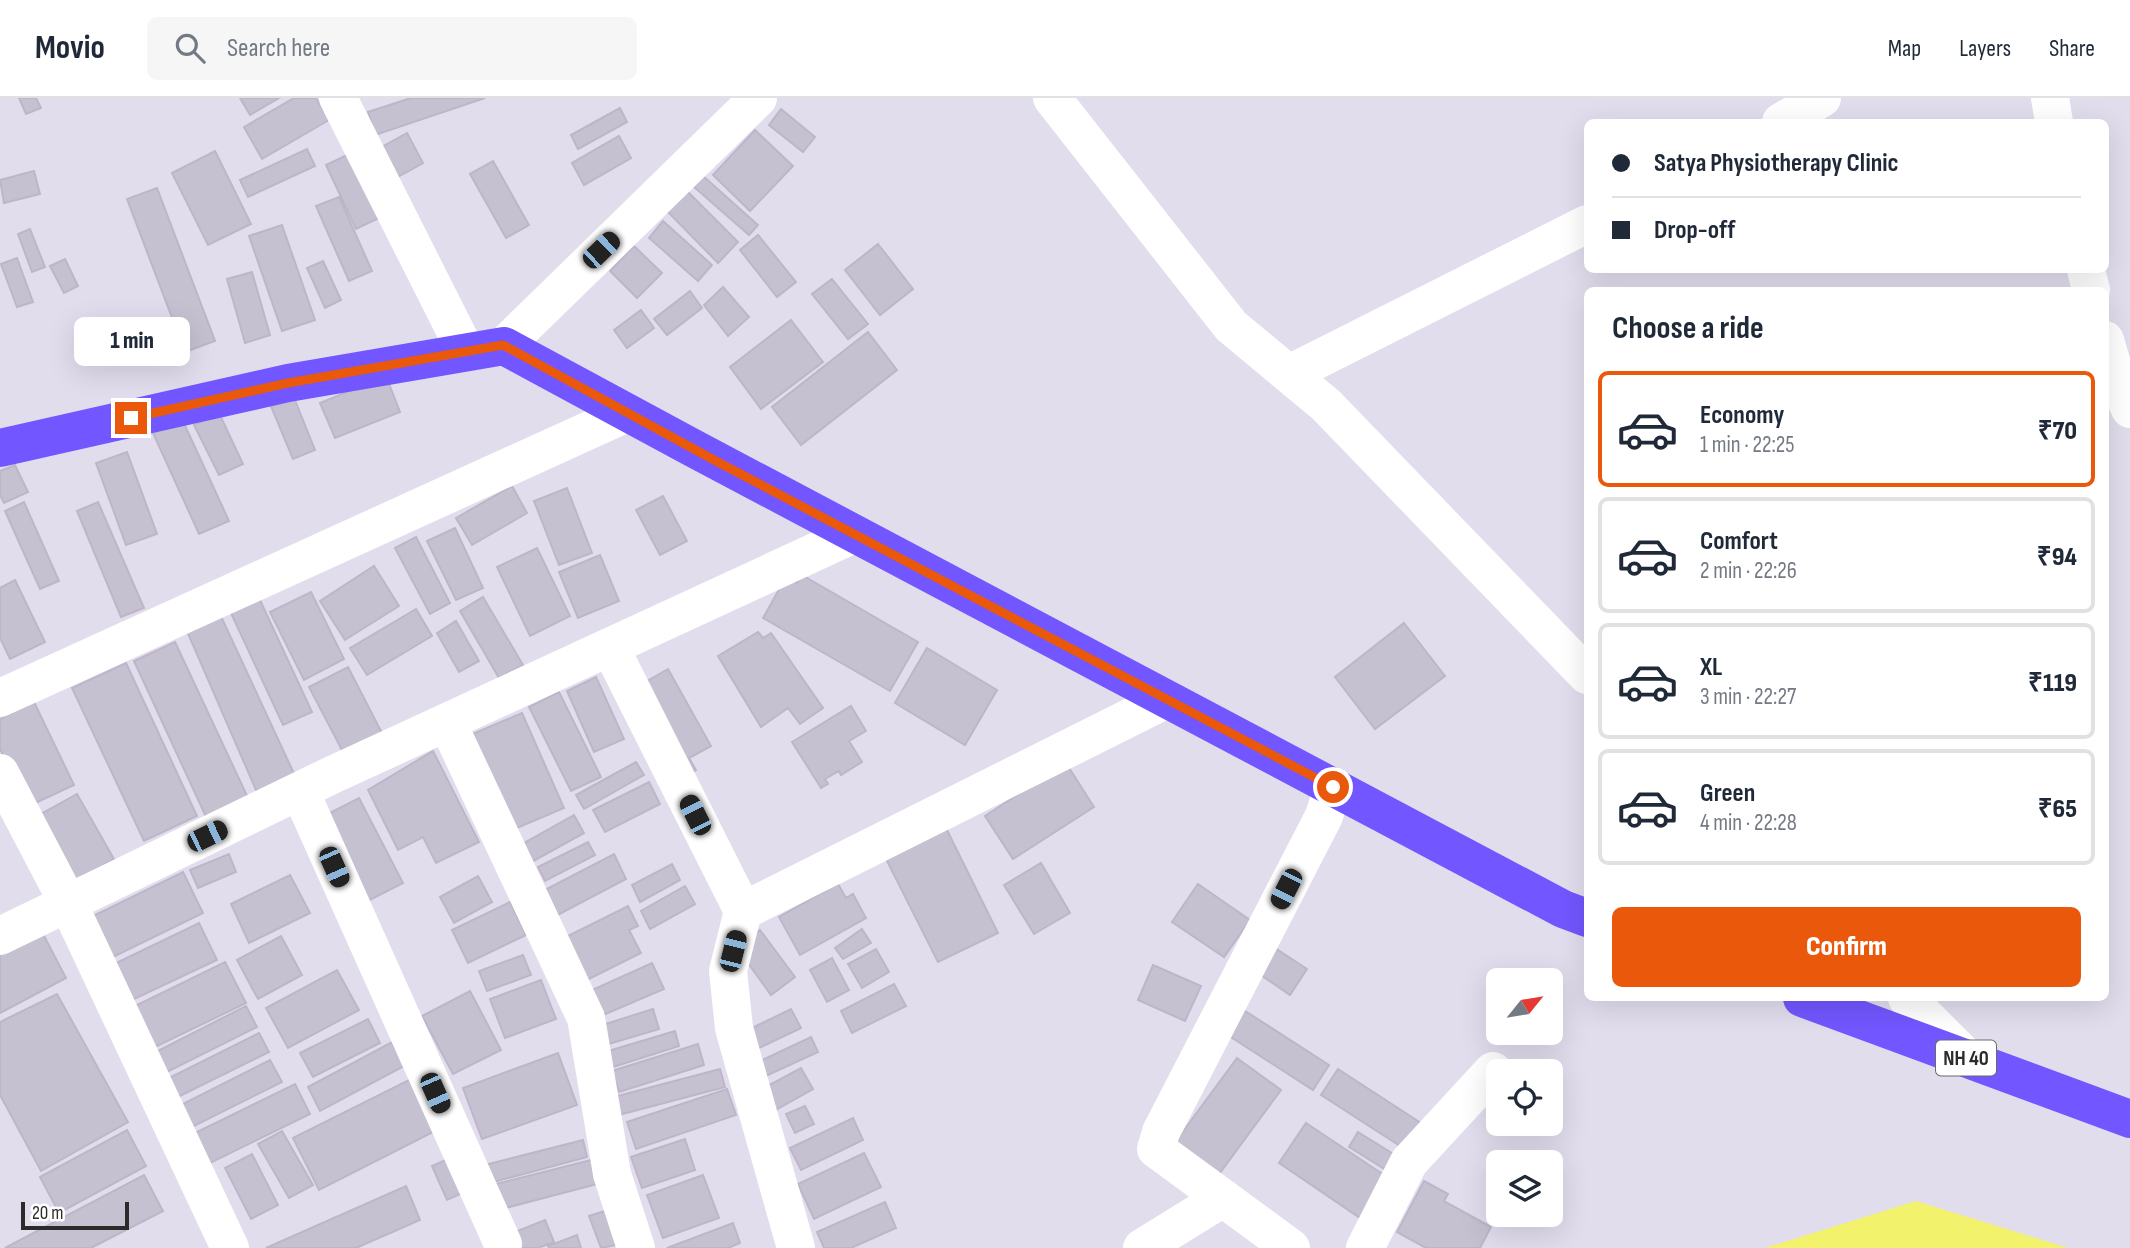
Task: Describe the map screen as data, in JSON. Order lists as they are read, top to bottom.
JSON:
{
  "streets": {
    "highway": ["NH 40"]
  },
  "scale_bar": "20 m",
  "north": "top right",
  "page": {
    "header": "Movio",
    "search": "Search here",
    "nav": ["Map", "Layers", "Share"],
    "banner": ["Satya Physiotherapy Clinic", "Drop-off"],
    "heading": "Choose a ride",
    "bubble": "1 min",
    "list": [
      {
        "name": "Economy",
        "note": "1 min · 22:25",
        "value": "₹70"
      },
      {
        "name": "Comfort",
        "note": "2 min · 22:26",
        "value": "₹94"
      },
      {
        "name": "XL",
        "note": "3 min · 22:27",
        "value": "₹119"
      },
      {
        "name": "Green",
        "note": "4 min · 22:28",
        "value": "₹65"
      }
    ],
    "buttons": "Confirm",
    "scale": "20 m"
  }
}
